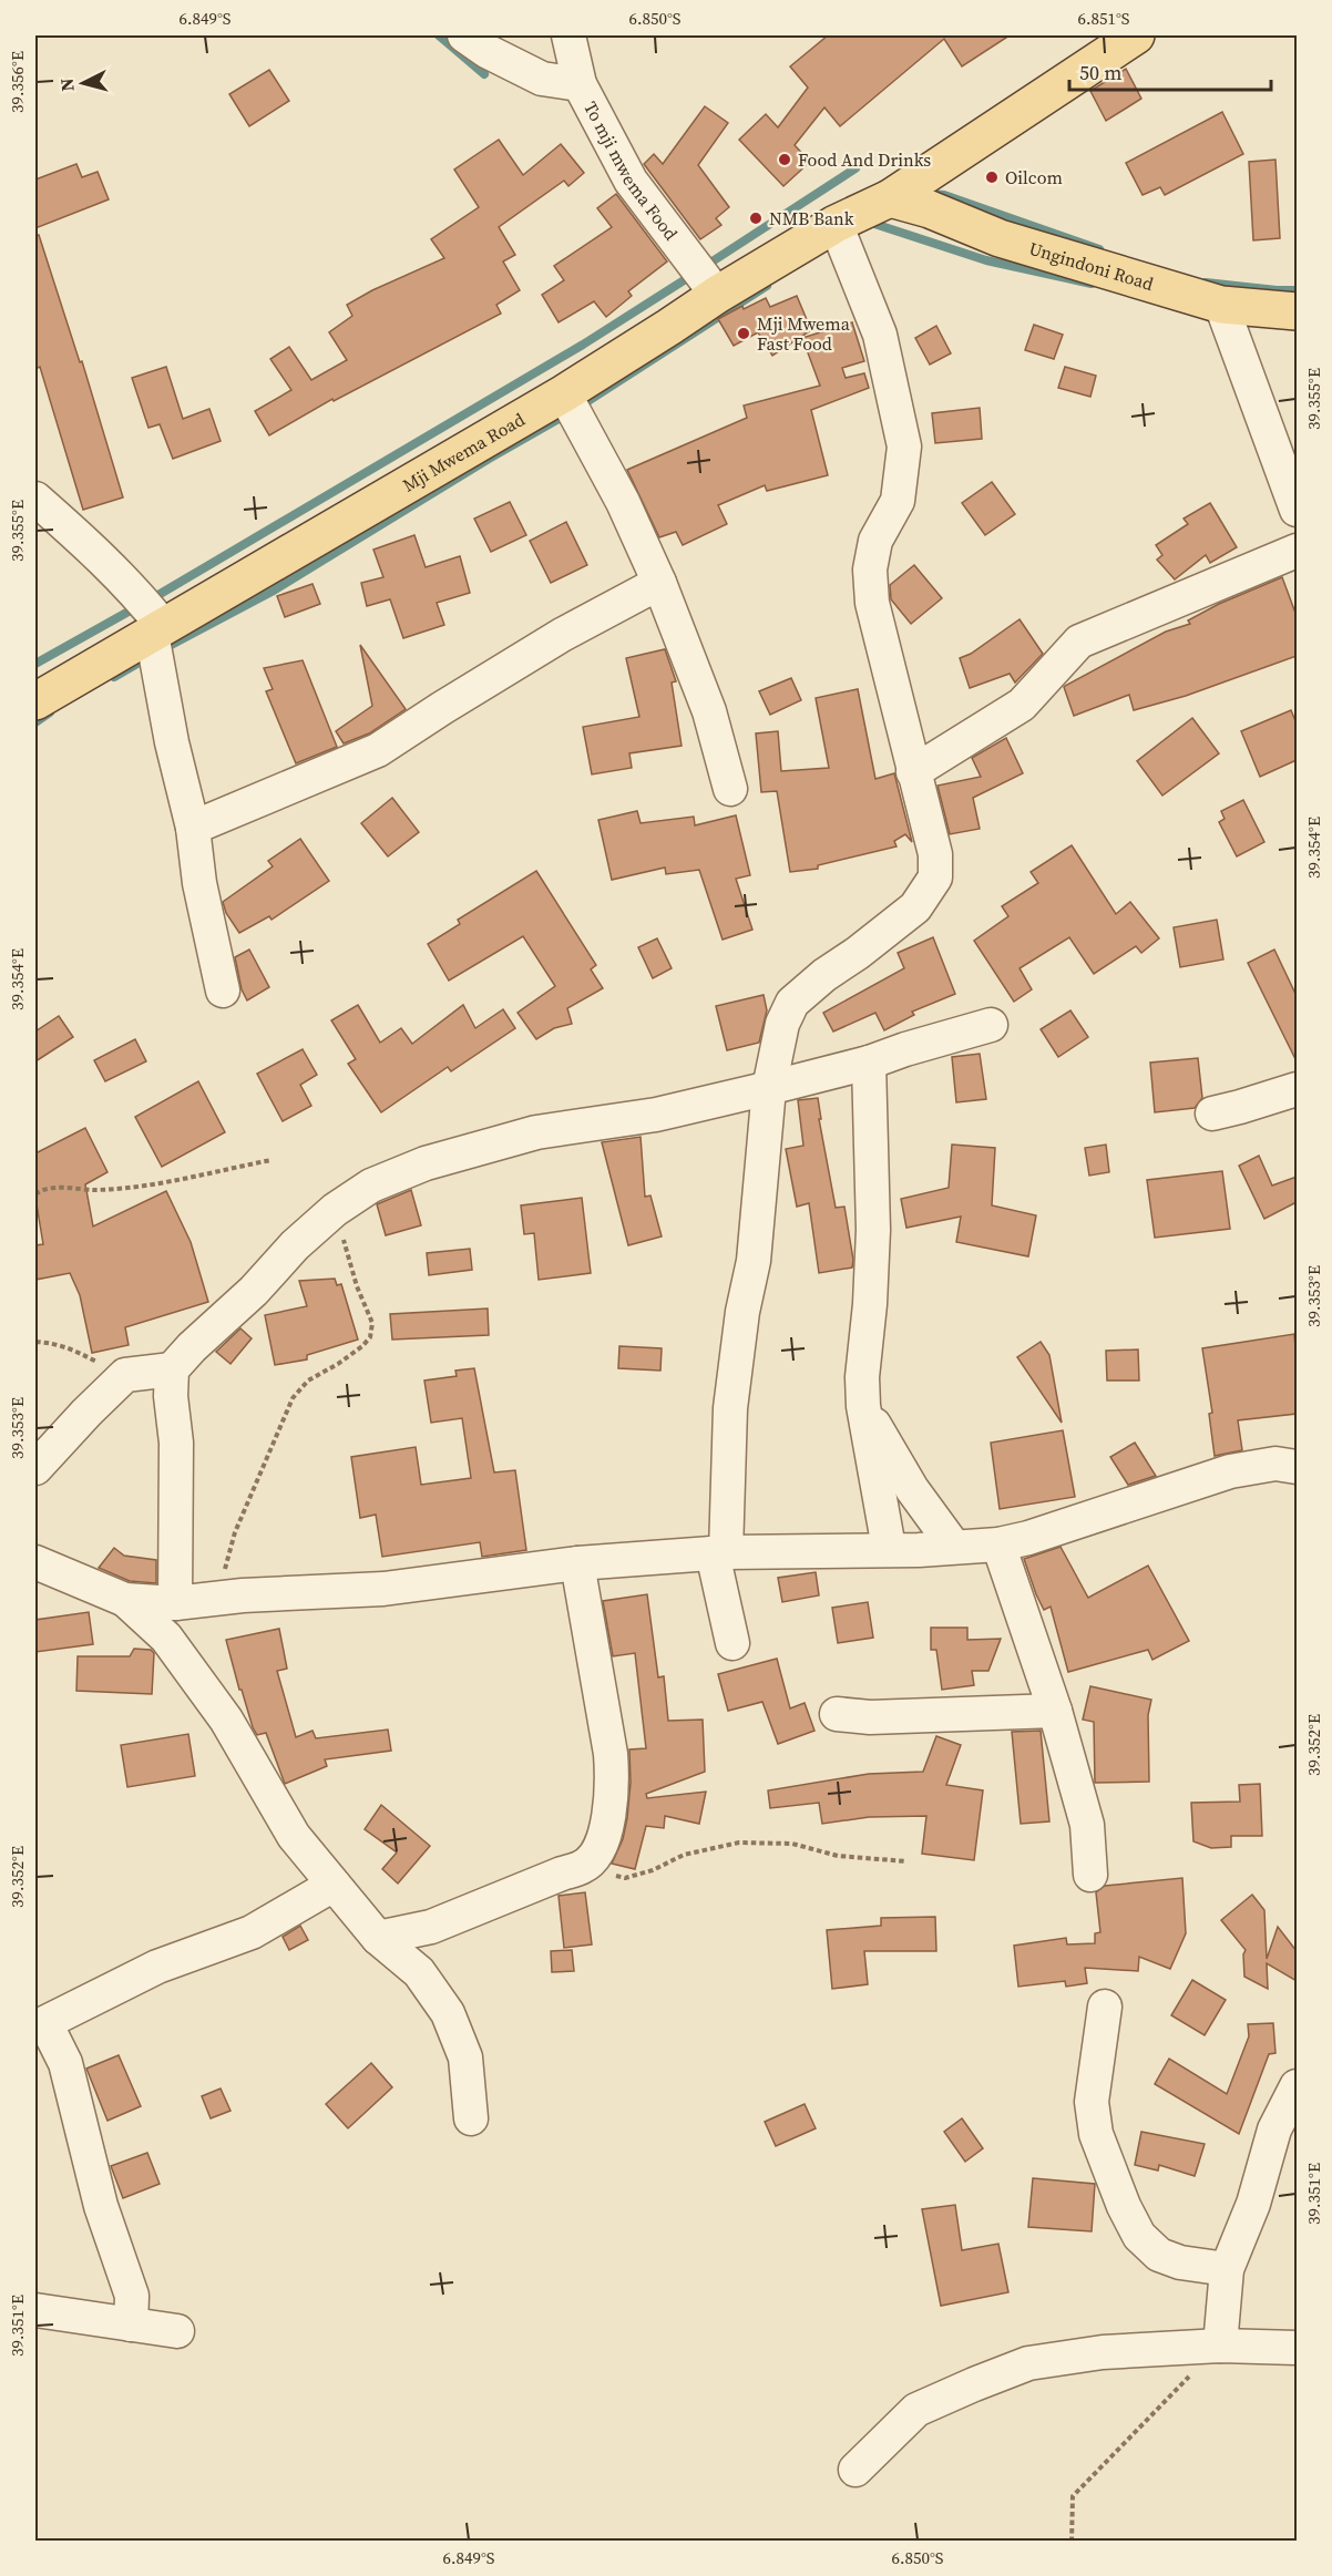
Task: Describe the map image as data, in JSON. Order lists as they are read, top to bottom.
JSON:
{
  "streets": {
    "main road": ["Ungindoni Road", "Mji Mwema Road"],
    "street": ["To mji mwema Food"]
  },
  "crossings": [
    ["To mji mwema Food", "Mji Mwema Road"],
    ["Ungindoni Road", "Mji Mwema Road"]
  ],
  "places": [
    "Food And Drinks",
    "Oilcom",
    "NMB Bank",
    "Mji Mwema Fast Food"
  ],
  "scale_bar": "50 m",
  "north": "left",
  "coordinates": [
    "6.849°S",
    "6.850°S",
    "6.851°S",
    "39.356°E",
    "39.355°E",
    "39.354°E",
    "39.353°E",
    "39.352°E",
    "39.351°E"
  ]
}
